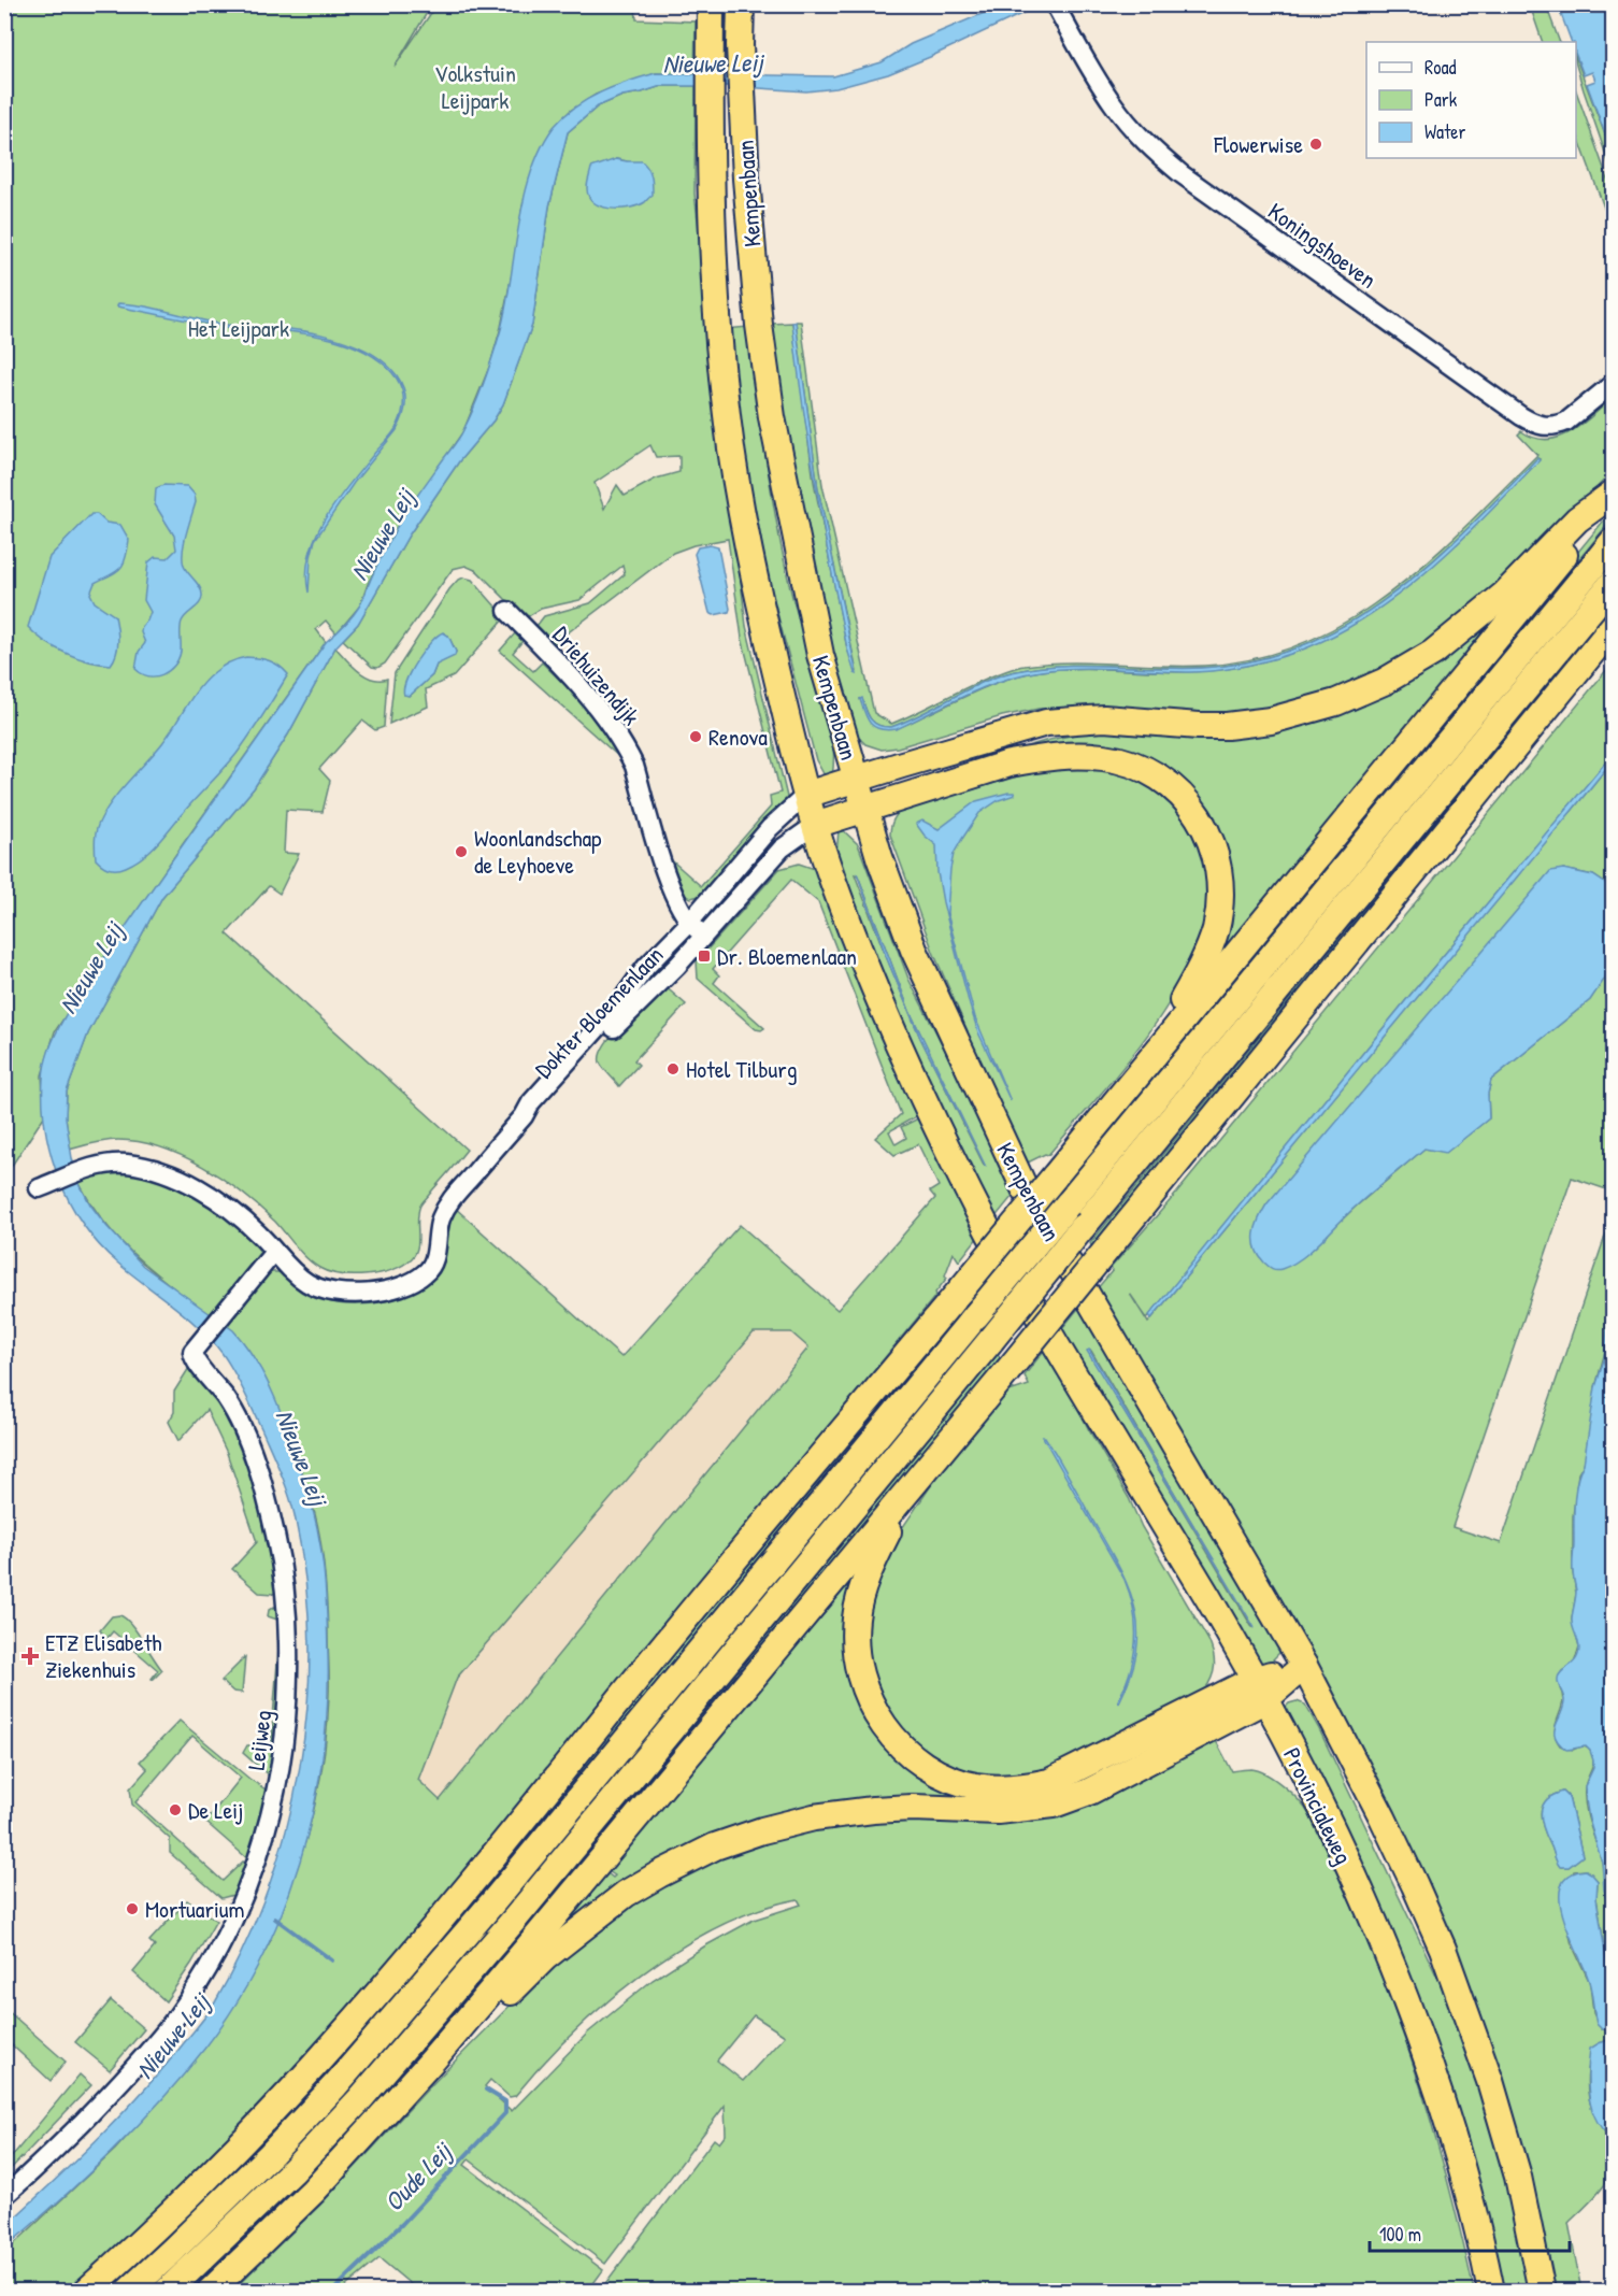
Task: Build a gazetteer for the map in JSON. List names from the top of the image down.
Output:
{
  "streets": {
    "highway": ["Kempenbaan", "Provincialeweg"],
    "street": [
      "Koningshoeven",
      "Driehuizendijk",
      "Dokter Bloemenlaan",
      "Leijweg"
    ]
  },
  "crossings": [
    ["Kempenbaan", "Dokter Bloemenlaan"],
    ["Kempenbaan", "Provincialeweg"],
    ["Driehuizendijk", "Dokter Bloemenlaan"],
    ["Dokter Bloemenlaan", "Leijweg"]
  ],
  "water": ["Nieuwe Leij", "Oude Leij"],
  "parks": ["Volkstuin Leijpark", "Het Leijpark"],
  "places": {
    "other": [
      "Flowerwise",
      "Renova",
      "Woonlandschap de Leyhoeve",
      "Hotel Tilburg",
      "De Leij",
      "Mortuarium"
    ],
    "transit": ["Dr. Bloemenlaan"],
    "health": ["ETZ Elisabeth Ziekenhuis"]
  },
  "legend": ["Road", "Park", "Water"],
  "scale_bar": "100 m"
}
